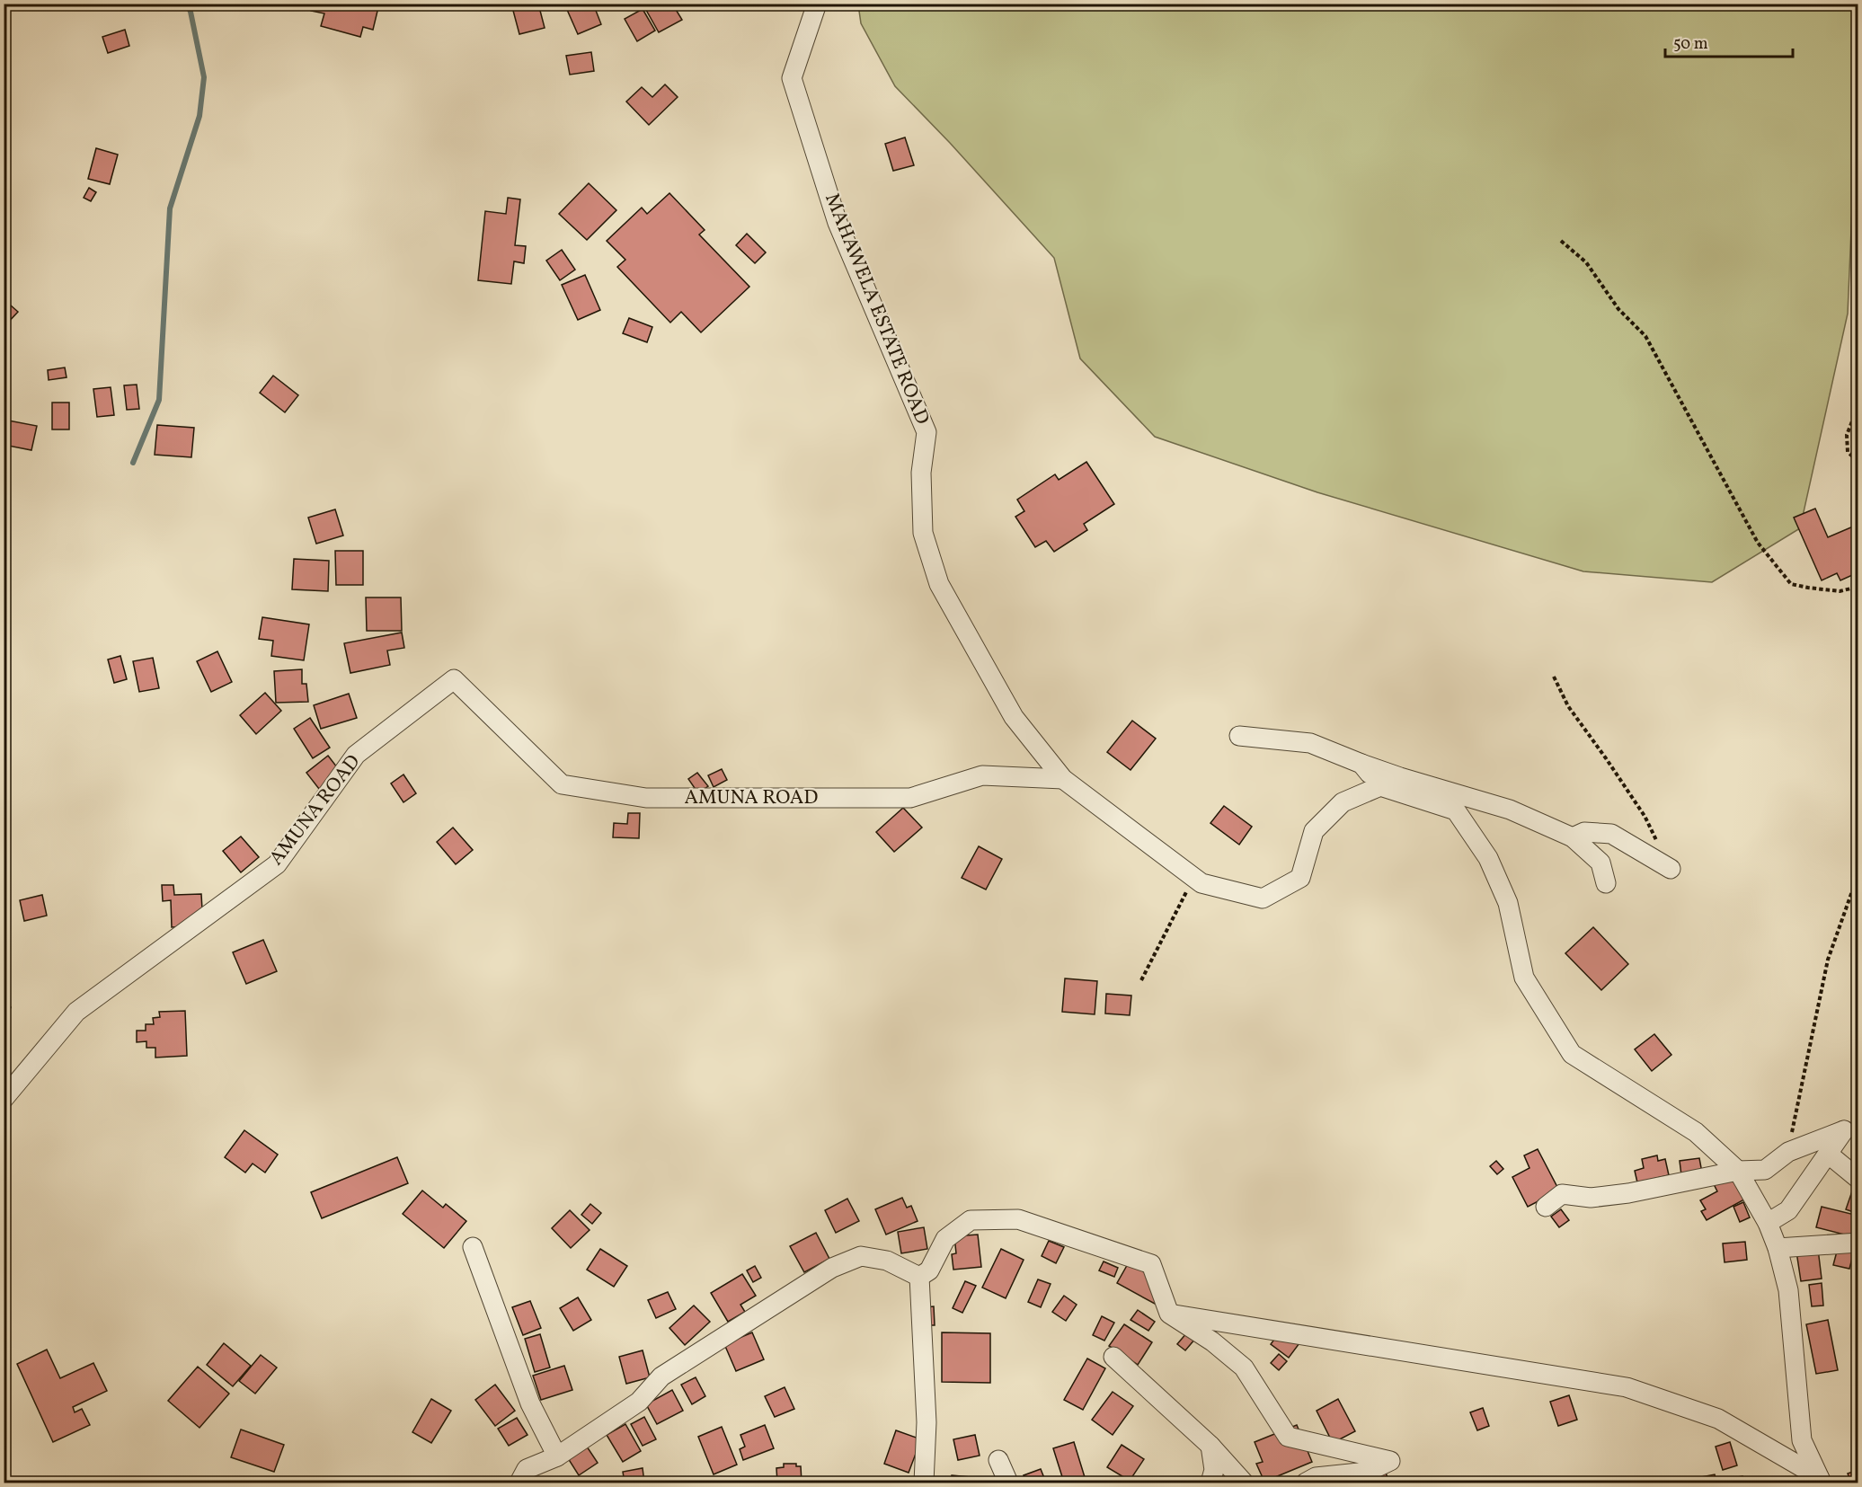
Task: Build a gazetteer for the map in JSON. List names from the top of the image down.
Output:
{
  "streets": {
    "street": ["MAHAWELA ESTATE ROAD", "AMUNA ROAD"]
  },
  "crossings": [
    ["MAHAWELA ESTATE ROAD", "AMUNA ROAD"]
  ],
  "scale_bar": "50 m"
}
